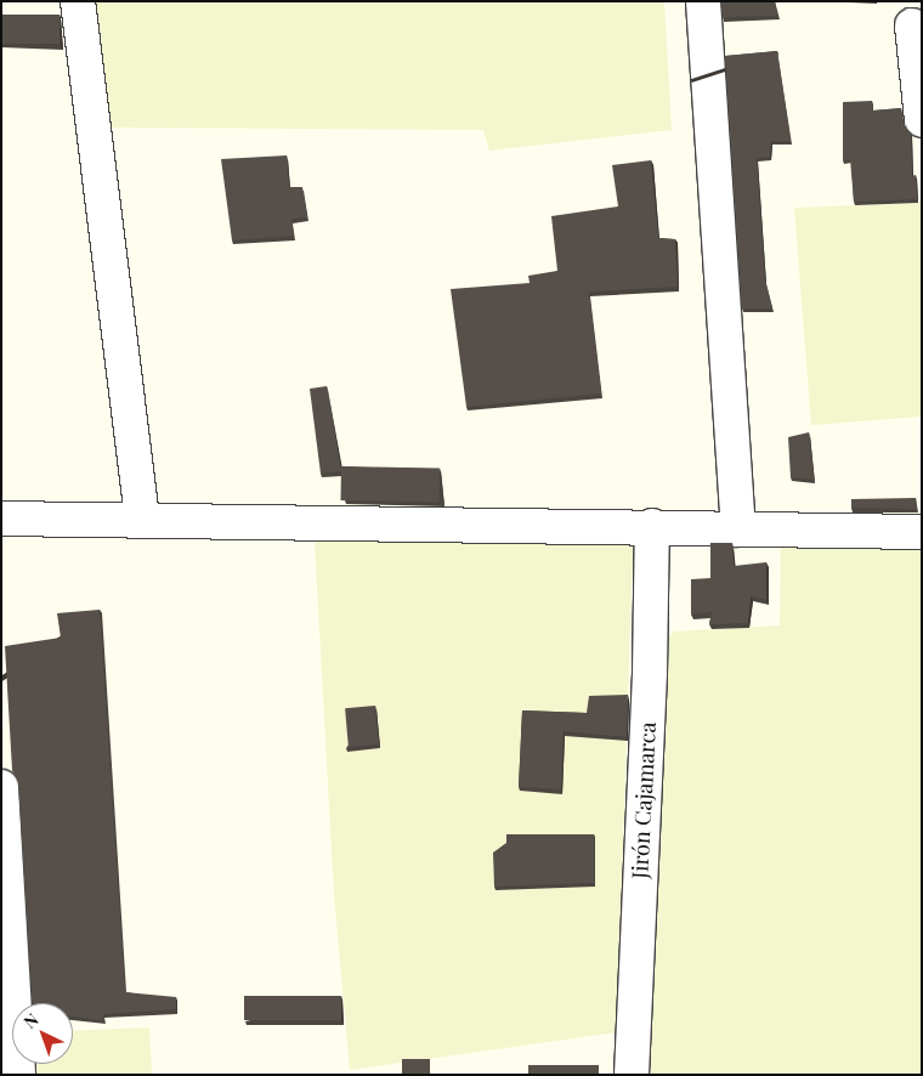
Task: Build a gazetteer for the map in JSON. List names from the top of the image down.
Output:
{
  "streets": {
    "street": ["Jirón Cajamarca"]
  },
  "north": "top left"
}
